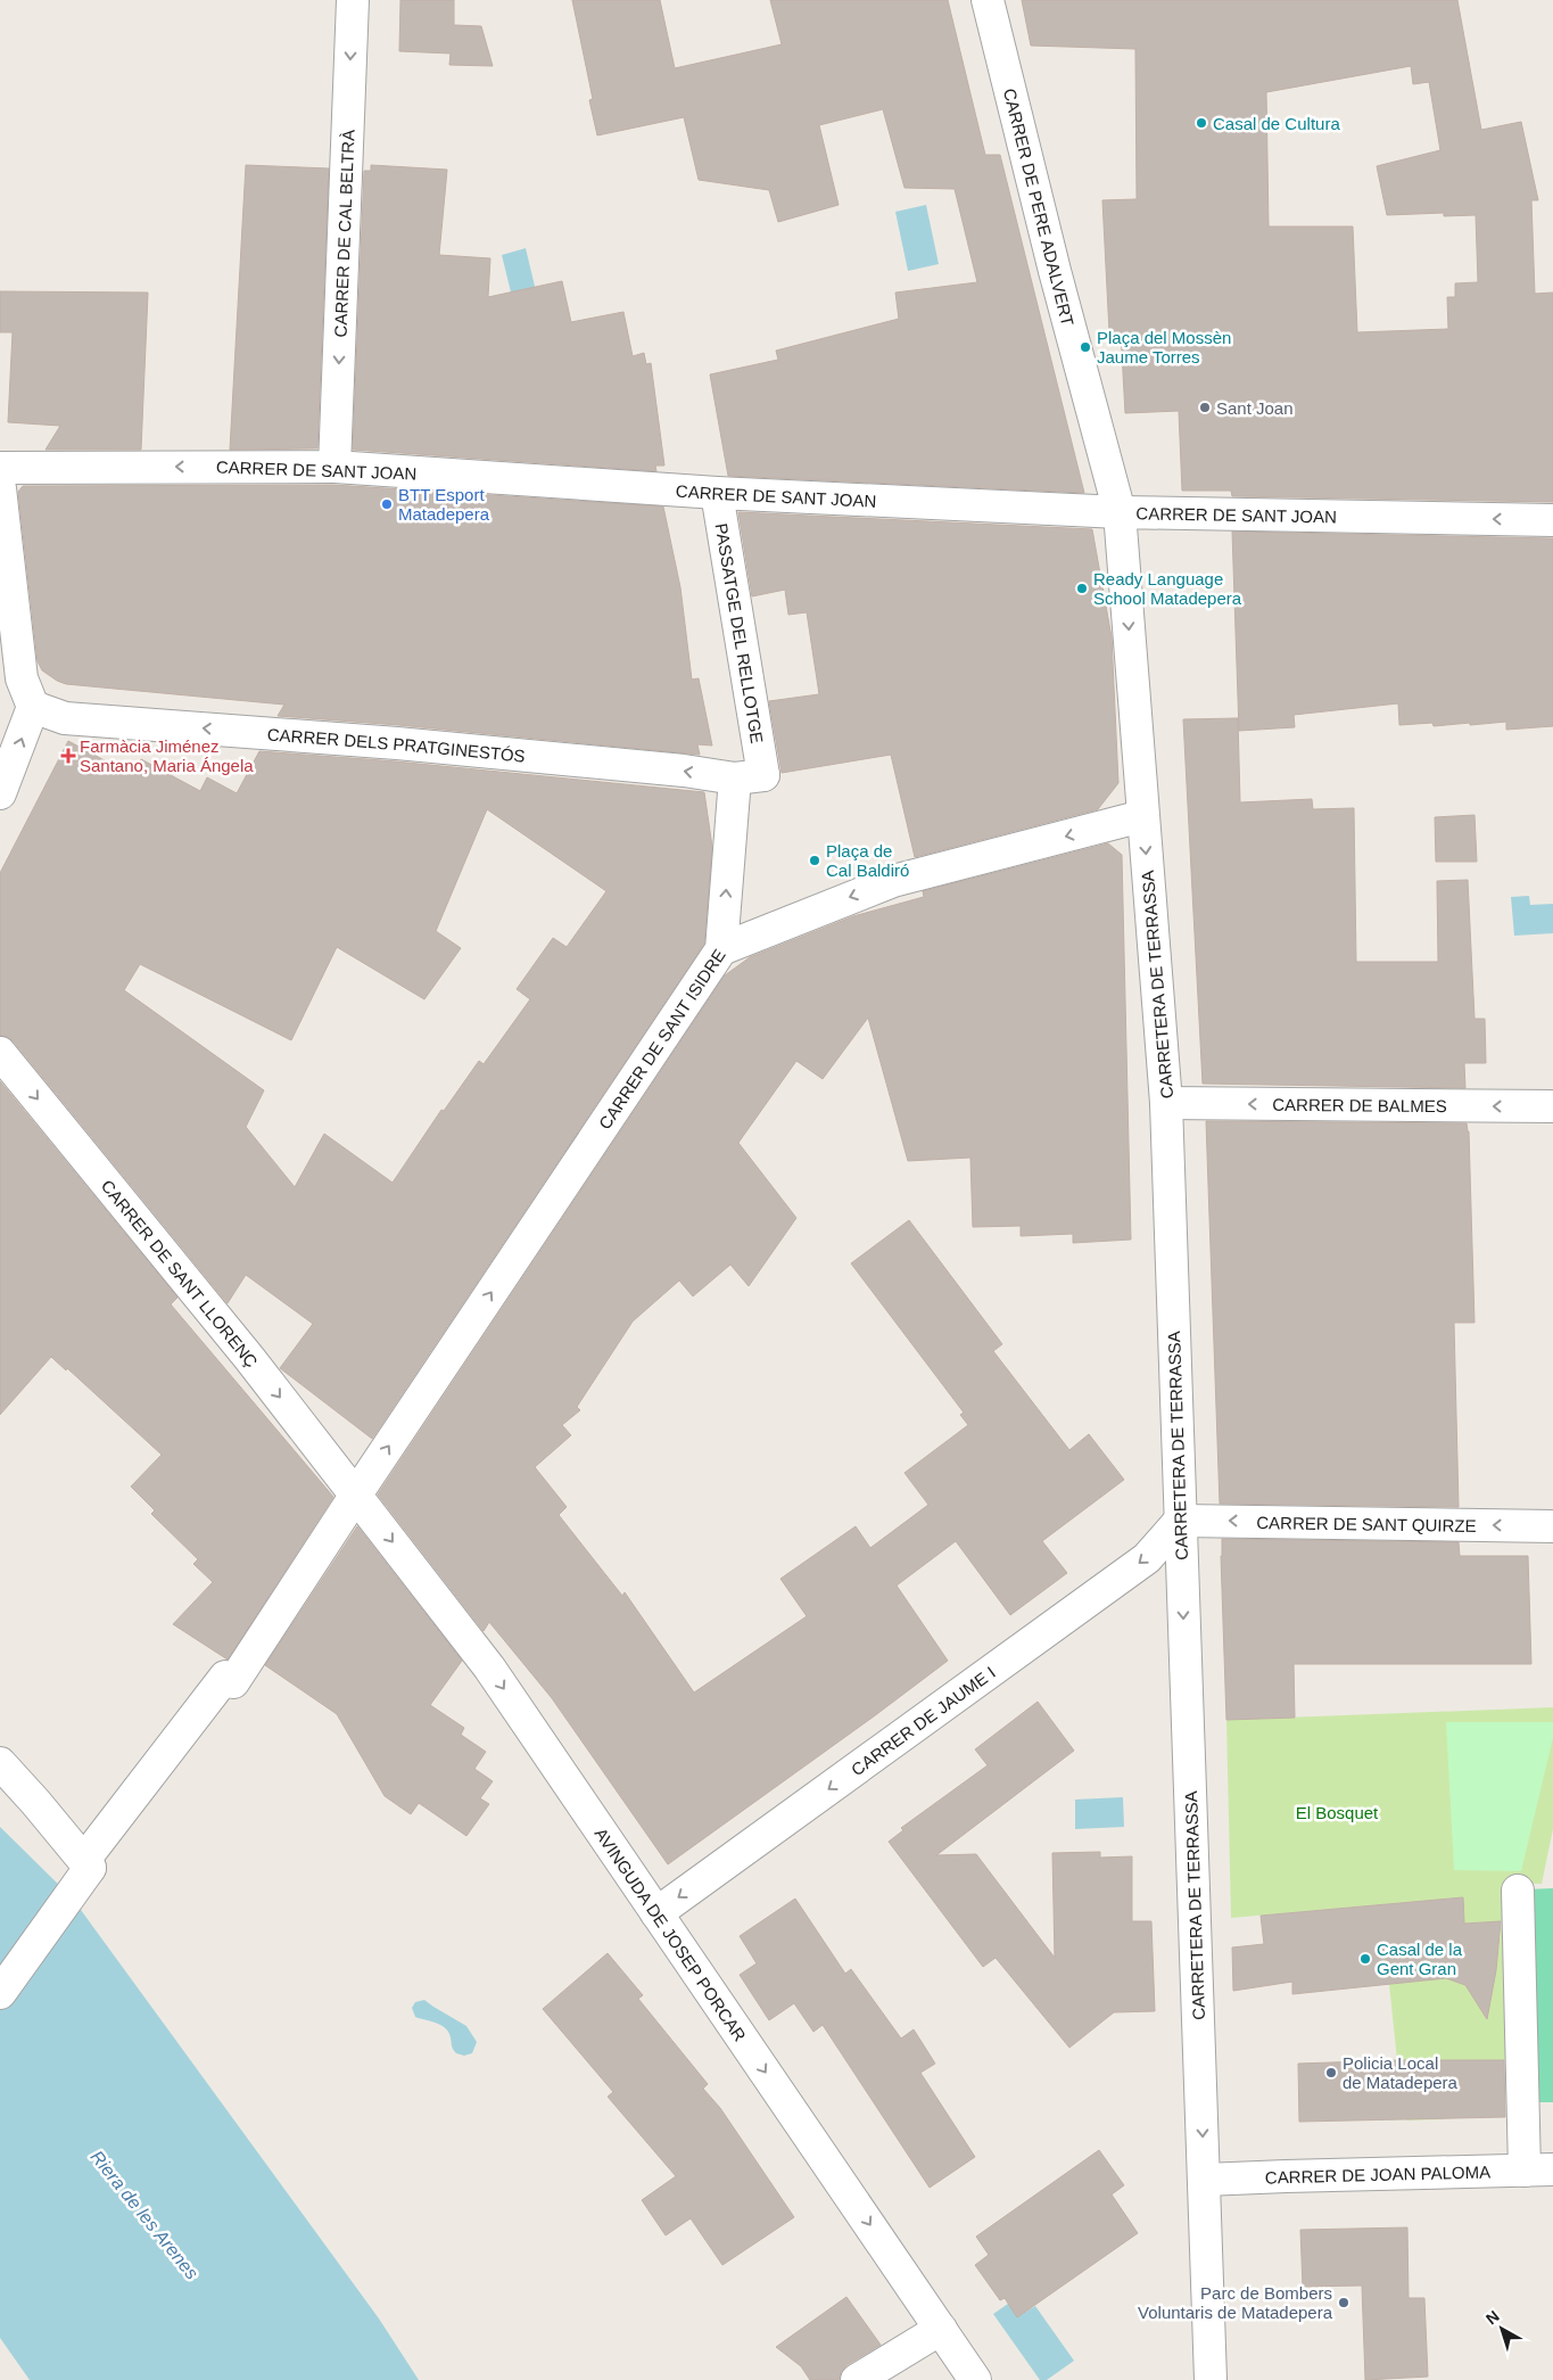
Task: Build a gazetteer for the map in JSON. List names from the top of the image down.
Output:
{
  "streets": {
    "street": [
      "CARRER DE PERE ADALVERT",
      "CARRER DE CAL BELTRÀ",
      "CARRER DE SANT JOAN",
      "PASSATGE DEL RELLOTGE",
      "CARRER DELS PRATGINESTÓS",
      "CARRETERA DE TERRASSA",
      "CARRER DE SANT ISIDRE",
      "CARRER DE BALMES",
      "CARRER DE SANT LLORENÇ",
      "CARRER DE SANT QUIRZE",
      "CARRER DE JAUME I",
      "AVINGUDA DE JOSEP PORCAR",
      "CARRER DE JOAN PALOMA"
    ]
  },
  "crossings": [
    ["CARRER DE PERE ADALVERT", "CARRER DE SANT JOAN"],
    ["CARRER DE PERE ADALVERT", "CARRETERA DE TERRASSA"],
    ["CARRER DE CAL BELTRÀ", "CARRER DE SANT JOAN"],
    ["CARRER DE SANT JOAN", "PASSATGE DEL RELLOTGE"],
    ["CARRER DE SANT JOAN", "CARRETERA DE TERRASSA"],
    ["PASSATGE DEL RELLOTGE", "CARRER DELS PRATGINESTÓS"],
    ["CARRETERA DE TERRASSA", "CARRER DE SANT ISIDRE"],
    ["CARRETERA DE TERRASSA", "CARRER DE BALMES"],
    ["CARRETERA DE TERRASSA", "CARRER DE SANT QUIRZE"],
    ["CARRETERA DE TERRASSA", "CARRER DE JAUME I"],
    ["CARRETERA DE TERRASSA", "CARRER DE JOAN PALOMA"],
    ["CARRER DE SANT ISIDRE", "CARRER DE SANT LLORENÇ"],
    ["CARRER DE SANT ISIDRE", "AVINGUDA DE JOSEP PORCAR"],
    ["CARRER DE SANT LLORENÇ", "AVINGUDA DE JOSEP PORCAR"],
    ["CARRER DE SANT QUIRZE", "CARRER DE JAUME I"],
    ["CARRER DE JAUME I", "AVINGUDA DE JOSEP PORCAR"]
  ],
  "one_way": [
    "CARRER DE CAL BELTRÀ",
    "CARRER DE SANT JOAN",
    "CARRER DELS PRATGINESTÓS",
    "CARRETERA DE TERRASSA",
    "CARRER DE BALMES",
    "CARRER DE SANT LLORENÇ",
    "CARRER DE SANT QUIRZE",
    "CARRER DE JAUME I",
    "AVINGUDA DE JOSEP PORCAR"
  ],
  "water": ["Riera de les Arenes"],
  "parks": ["El Bosquet"],
  "places": {
    "other": [
      "Casal de Cultura",
      "Plaça del Mossèn Jaume Torres",
      "Sant Joan",
      "BTT Esport Matadepera",
      "Ready Language School Matadepera",
      "Plaça de Cal Baldiró",
      "Casal de la Gent Gran",
      "Policia Local de Matadepera",
      "Parc de Bombers Voluntaris de Matadepera"
    ],
    "health": ["Farmàcia Jiménez Santano, Maria Ángela"]
  },
  "north": "top left"
}
